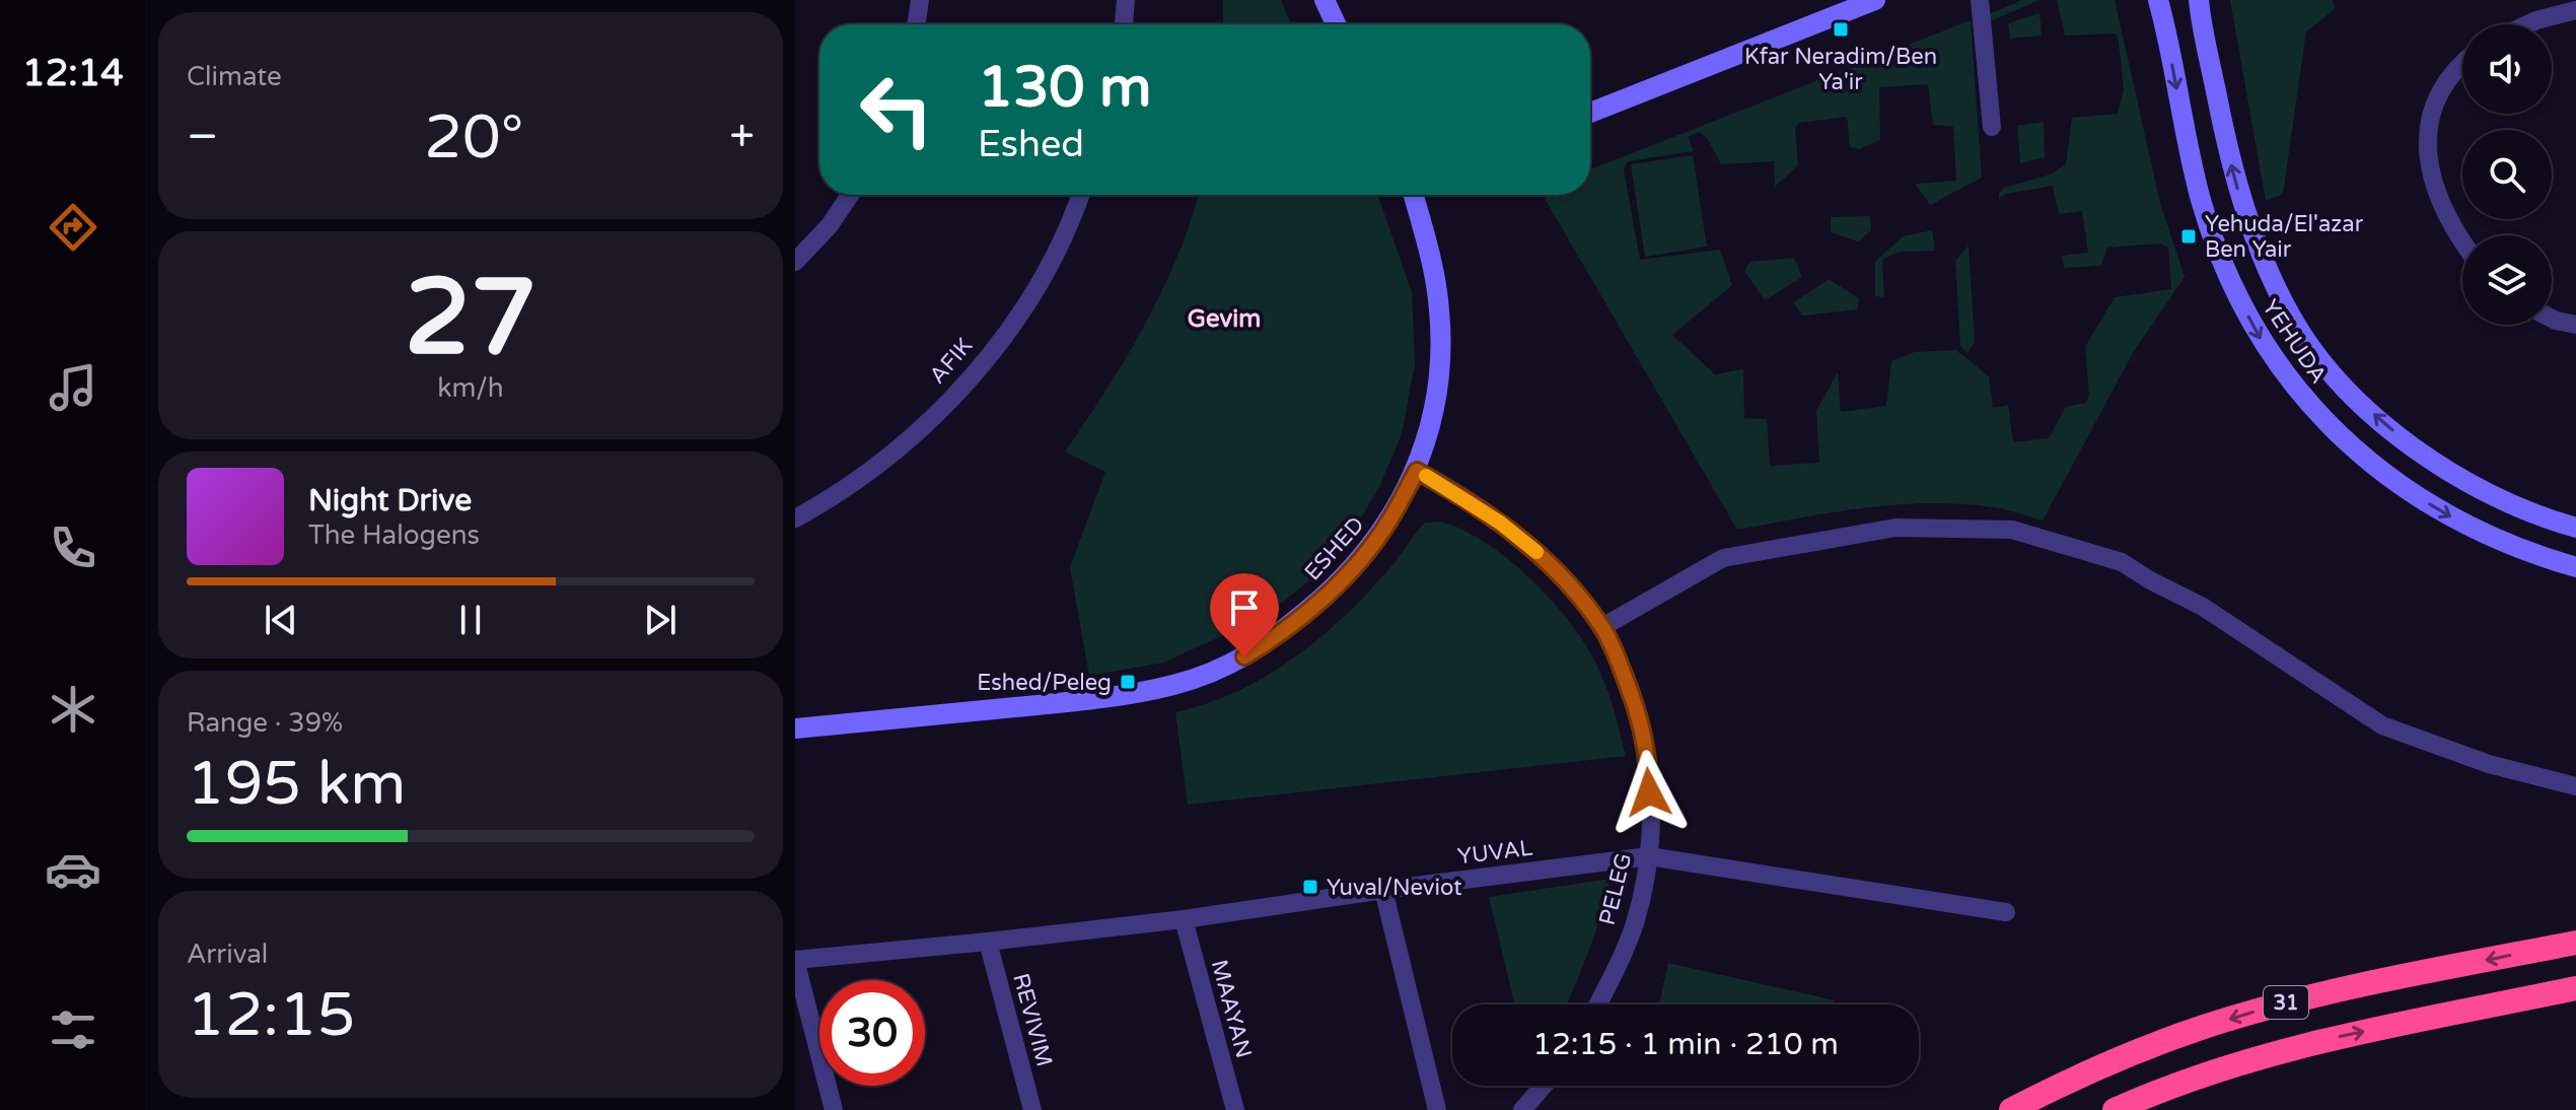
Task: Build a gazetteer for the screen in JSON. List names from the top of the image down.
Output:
{
  "streets": {
    "highway": ["31"],
    "street": [
      "YEHUDA",
      "AFIK",
      "ESHED",
      "YUVAL",
      "PELEG",
      "MAAYAN",
      "REVIVIM"
    ]
  },
  "crossings": [
    ["ESHED", "PELEG"],
    ["YUVAL", "PELEG"],
    ["YUVAL", "MAAYAN"],
    ["YUVAL", "REVIVIM"]
  ],
  "districts": ["Gevim"],
  "places": {
    "transit": [
      "Kfar Neradim/Ben Ya'ir",
      "Yehuda/El'azar Ben Yair",
      "Eshed/Peleg",
      "Yuval/Neviot"
    ]
  },
  "page": {
    "tabs": "12:14",
    "tile": [
      "Climate",
      ["27", "km/h"],
      ["Range · 39%", "195 km"],
      ["Arrival", "12:15"]
    ],
    "turn": ["130 m", "Eshed"],
    "heat": ["−", "20°", "+"],
    "song": ["Night Drive", "The Halogens"],
    "limit": "30",
    "trip": "12:15 · 1 min · 210 m"
  }
}
